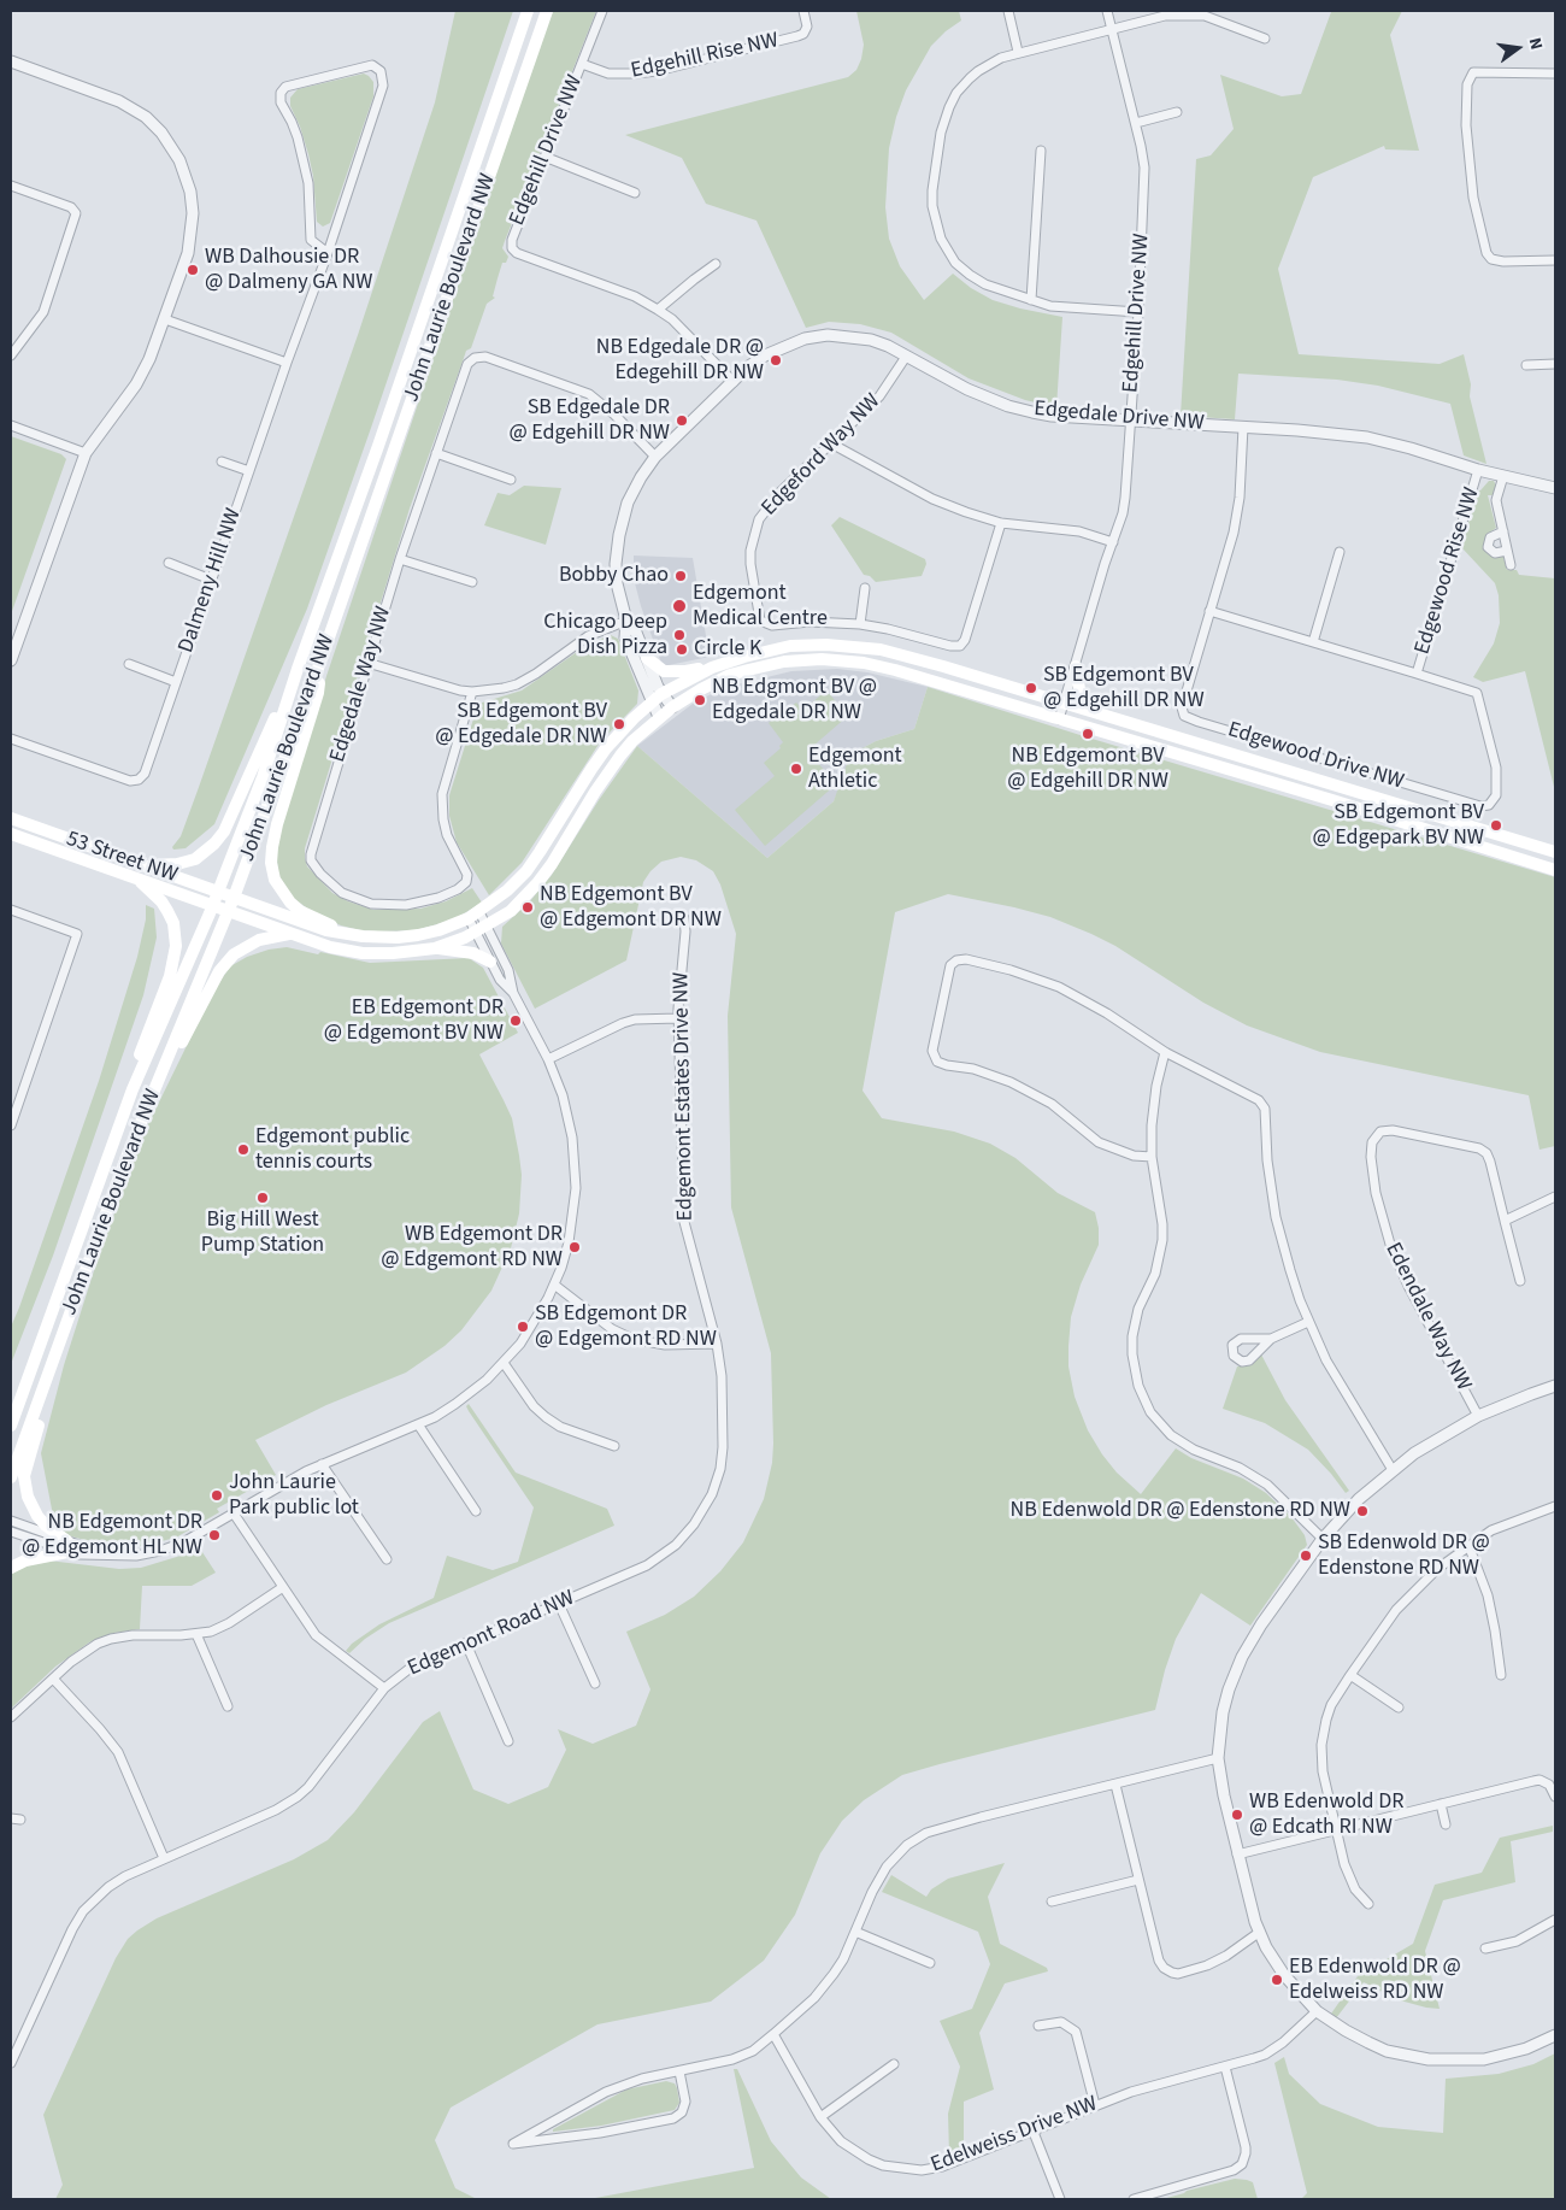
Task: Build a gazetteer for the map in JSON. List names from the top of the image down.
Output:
{
  "streets": {
    "main road": ["John Laurie Boulevard NW", "53 Street NW"],
    "street": [
      "Edgehill Rise NW",
      "Edgehill Drive NW",
      "Edgedale Drive NW",
      "Edgeford Way NW",
      "Edgewood Rise NW",
      "Dalmeny Hill NW",
      "Edgedale Way NW",
      "Edgewood Drive NW",
      "Edgemont Estates Drive NW",
      "Edendale Way NW",
      "Edgemont Road NW",
      "Edelweiss Drive NW"
    ]
  },
  "crossings": [
    ["Edgehill Rise NW", "Edgehill Drive NW"],
    ["Edgehill Drive NW", "Edgedale Drive NW"],
    ["John Laurie Boulevard NW", "53 Street NW"],
    ["Edgedale Drive NW", "Edgeford Way NW"],
    ["Edgedale Drive NW", "Edgewood Rise NW"],
    ["Edgedale Drive NW", "Edgedale Way NW"],
    ["Edgedale Drive NW", "Edgewood Drive NW"],
    ["Edgewood Rise NW", "Edgewood Drive NW"],
    ["Edgemont Estates Drive NW", "Edgemont Road NW"]
  ],
  "places": [
    "WB Dalhousie DR @ Dalmeny GA NW",
    "NB Edgedale DR @ Edegehill DR NW",
    "SB Edgedale DR @ Edgehill DR NW",
    "Bobby Chao",
    "Edgemont Medical Centre",
    "Chicago Deep Dish Pizza",
    "Circle K",
    "SB Edgemont BV @ Edgehill DR NW",
    "NB Edgmont BV @ Edgedale DR NW",
    "SB Edgemont BV @ Edgedale DR NW",
    "NB Edgemont BV @ Edgehill DR NW",
    "Edgemont Athletic",
    "SB Edgemont BV @ Edgepark BV NW",
    "NB Edgemont BV @ Edgemont DR NW",
    "EB Edgemont DR @ Edgemont BV NW",
    "Edgemont public tennis courts",
    "Big Hill West Pump Station",
    "WB Edgemont DR @ Edgemont RD NW",
    "SB Edgemont DR @ Edgemont RD NW",
    "John Laurie Park public lot",
    "NB Edenwold DR @ Edenstone RD NW",
    "NB Edgemont DR @ Edgemont HL NW",
    "SB Edenwold DR @ Edenstone RD NW",
    "WB Edenwold DR @ Edcath RI NW",
    "EB Edenwold DR @ Edelweiss RD NW"
  ],
  "north": "right"
}
